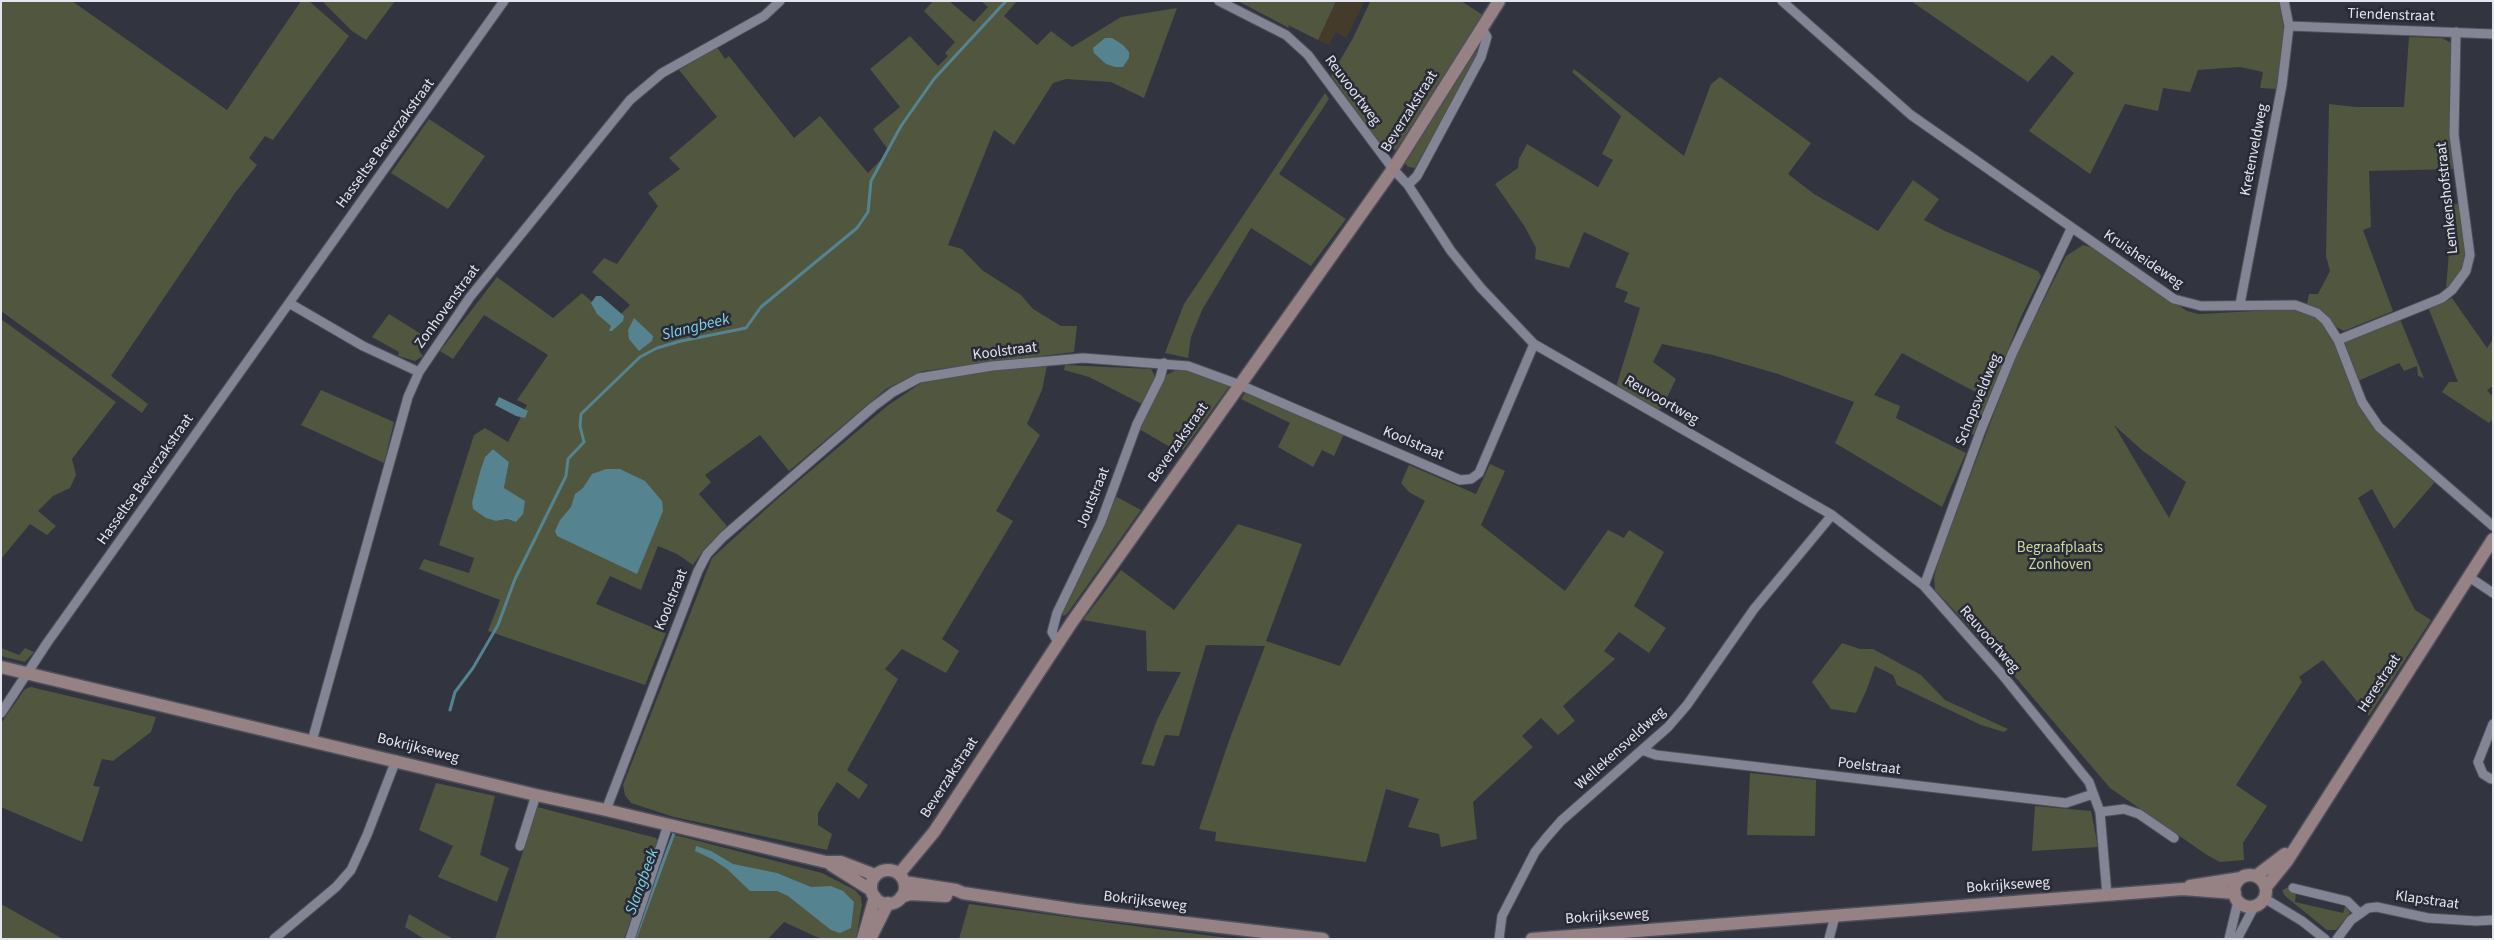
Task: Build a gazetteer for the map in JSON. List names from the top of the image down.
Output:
{
  "streets": {
    "street": [
      "Tiendenstraat",
      "Reuvoortweg",
      "Beverzakstraat",
      "Hasseltse Beverzakstraat",
      "Kretenveldweg",
      "Lemkenshofstraat",
      "Kruisheideweg",
      "Zonhovenstraat",
      "Koolstraat",
      "Schopsveldweg",
      "Joutstraat",
      "Herestraat",
      "Bokrijkseweg",
      "Wellekensveldweg",
      "Poelstraat",
      "Klapstraat"
    ]
  },
  "crossings": [
    ["Tiendenstraat", "Kretenveldweg"],
    ["Tiendenstraat", "Lemkenshofstraat"],
    ["Reuvoortweg", "Beverzakstraat"],
    ["Reuvoortweg", "Koolstraat"],
    ["Reuvoortweg", "Schopsveldweg"],
    ["Reuvoortweg", "Bokrijkseweg"],
    ["Reuvoortweg", "Wellekensveldweg"],
    ["Reuvoortweg", "Poelstraat"],
    ["Beverzakstraat", "Koolstraat"],
    ["Beverzakstraat", "Joutstraat"],
    ["Beverzakstraat", "Bokrijkseweg"],
    ["Hasseltse Beverzakstraat", "Bokrijkseweg"],
    ["Kretenveldweg", "Kruisheideweg"],
    ["Lemkenshofstraat", "Kruisheideweg"],
    ["Kruisheideweg", "Schopsveldweg"],
    ["Zonhovenstraat", "Bokrijkseweg"],
    ["Koolstraat", "Joutstraat"],
    ["Koolstraat", "Bokrijkseweg"],
    ["Herestraat", "Bokrijkseweg"],
    ["Wellekensveldweg", "Poelstraat"]
  ],
  "water": ["Slangbeek"],
  "parks": ["Begraafplaats Zonhoven"]
}
